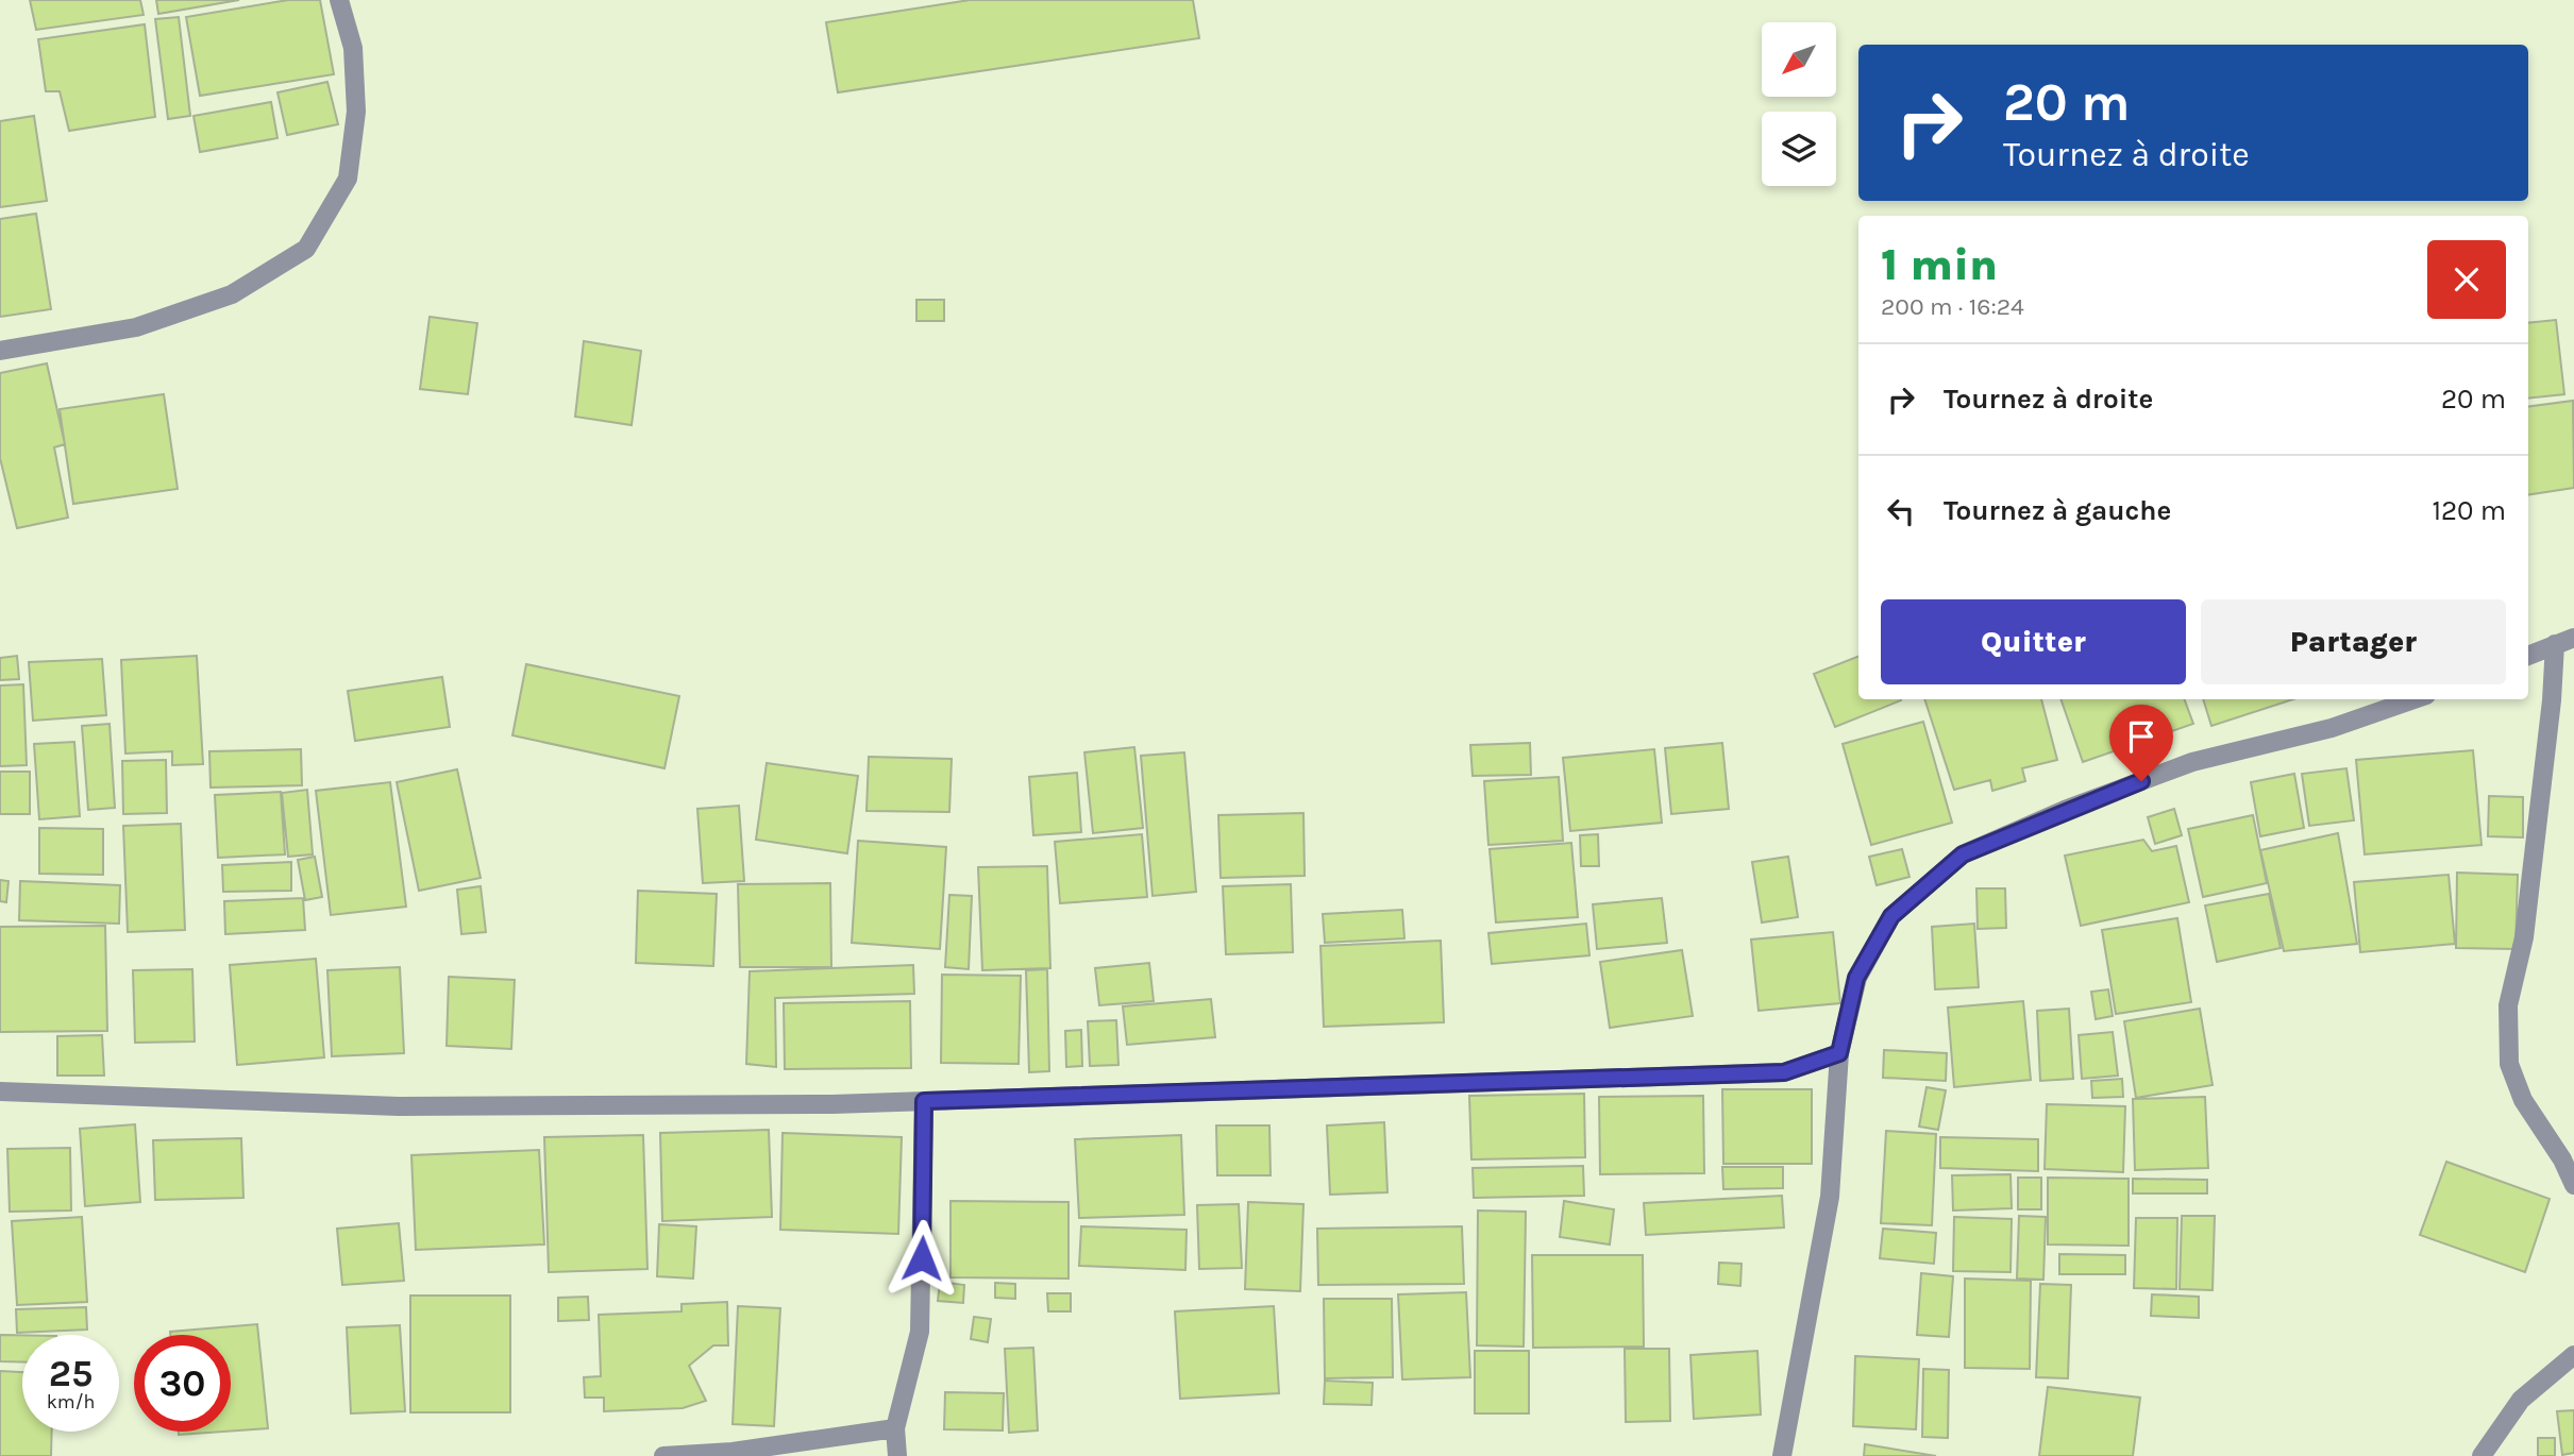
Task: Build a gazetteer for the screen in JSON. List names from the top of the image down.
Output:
{
  "north": "bottom left",
  "page": {
    "turn": ["20 m", "Tournez à droite"],
    "heading": ["1 min", "200 m · 16:24"],
    "list": [
      {
        "name": "Tournez à droite",
        "value": "20 m"
      },
      {
        "name": "Tournez à gauche",
        "value": "120 m"
      }
    ],
    "buttons": ["Quitter", "Partager"],
    "speed": "25 km/h",
    "limit": "30"
  }
}
